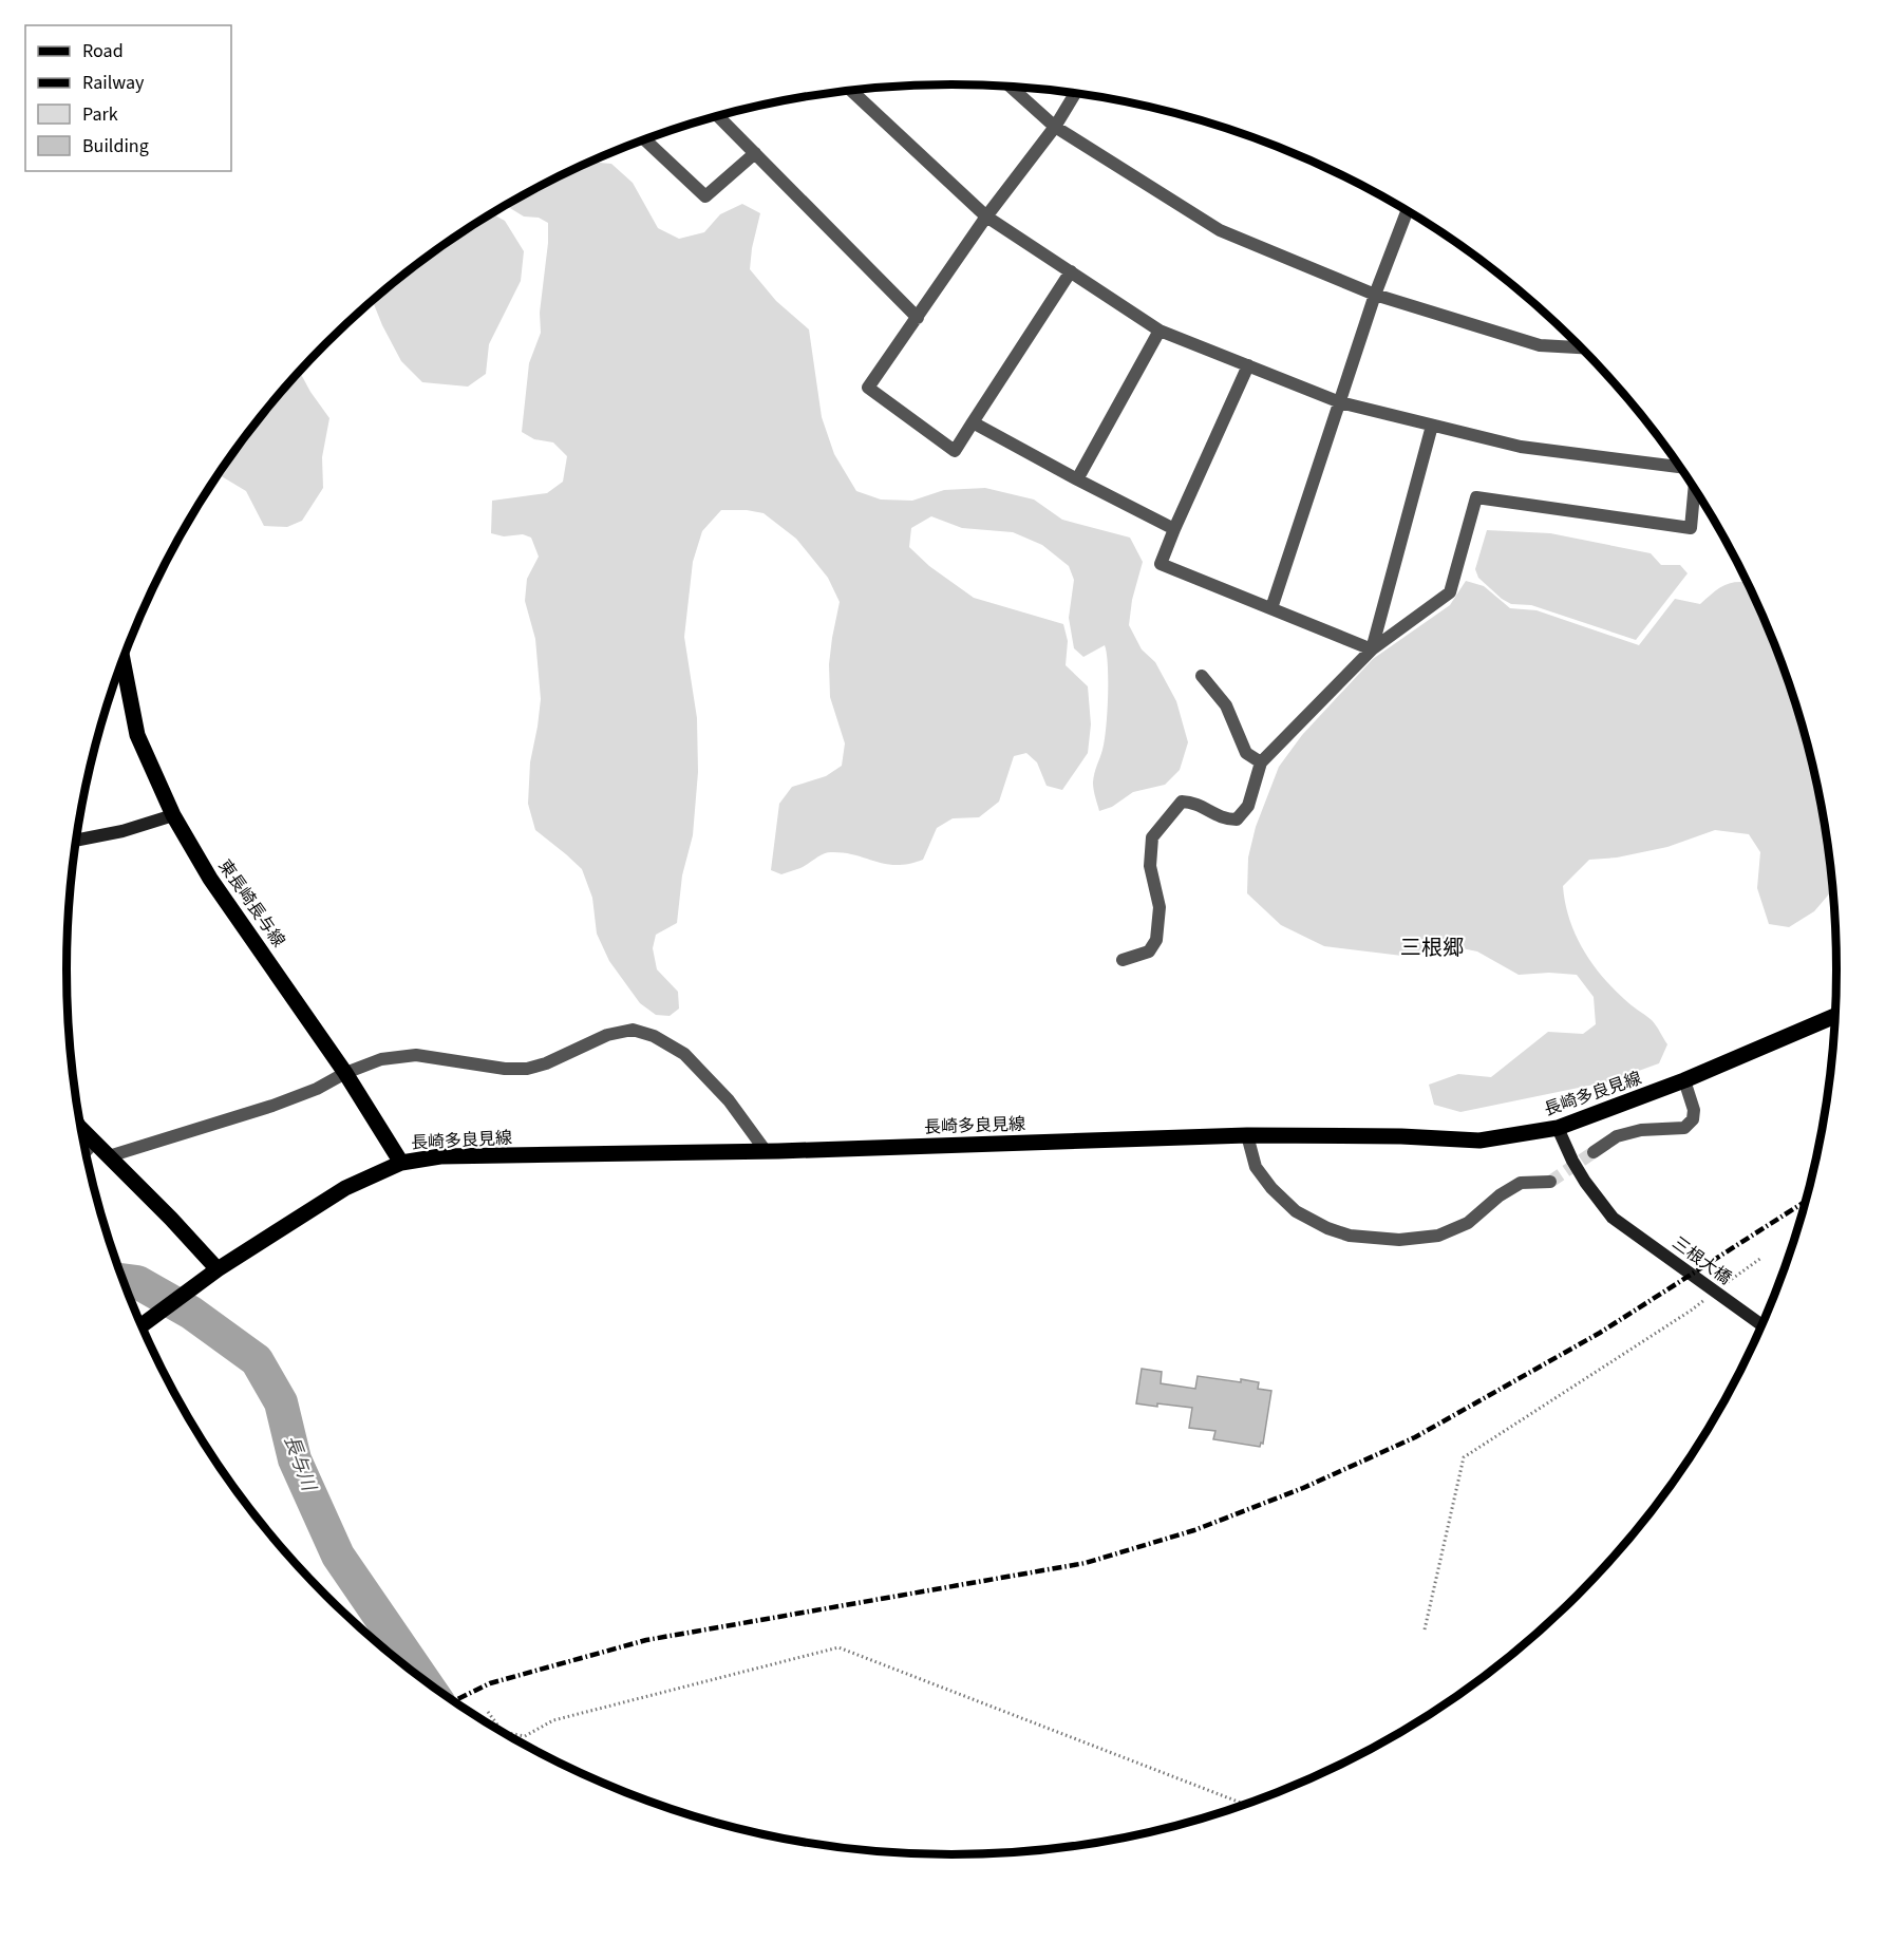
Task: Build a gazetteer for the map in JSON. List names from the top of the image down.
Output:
{
  "streets": {
    "main road": ["東長崎長与線", "長崎多良見線"],
    "street": ["三根大橋"]
  },
  "crossings": [
    ["東長崎長与線", "長崎多良見線"],
    ["長崎多良見線", "三根大橋"]
  ],
  "districts": ["三根郷"],
  "water": ["長与川"],
  "legend": [
    "Road",
    "Railway",
    "Park",
    "Building"
  ]
}
